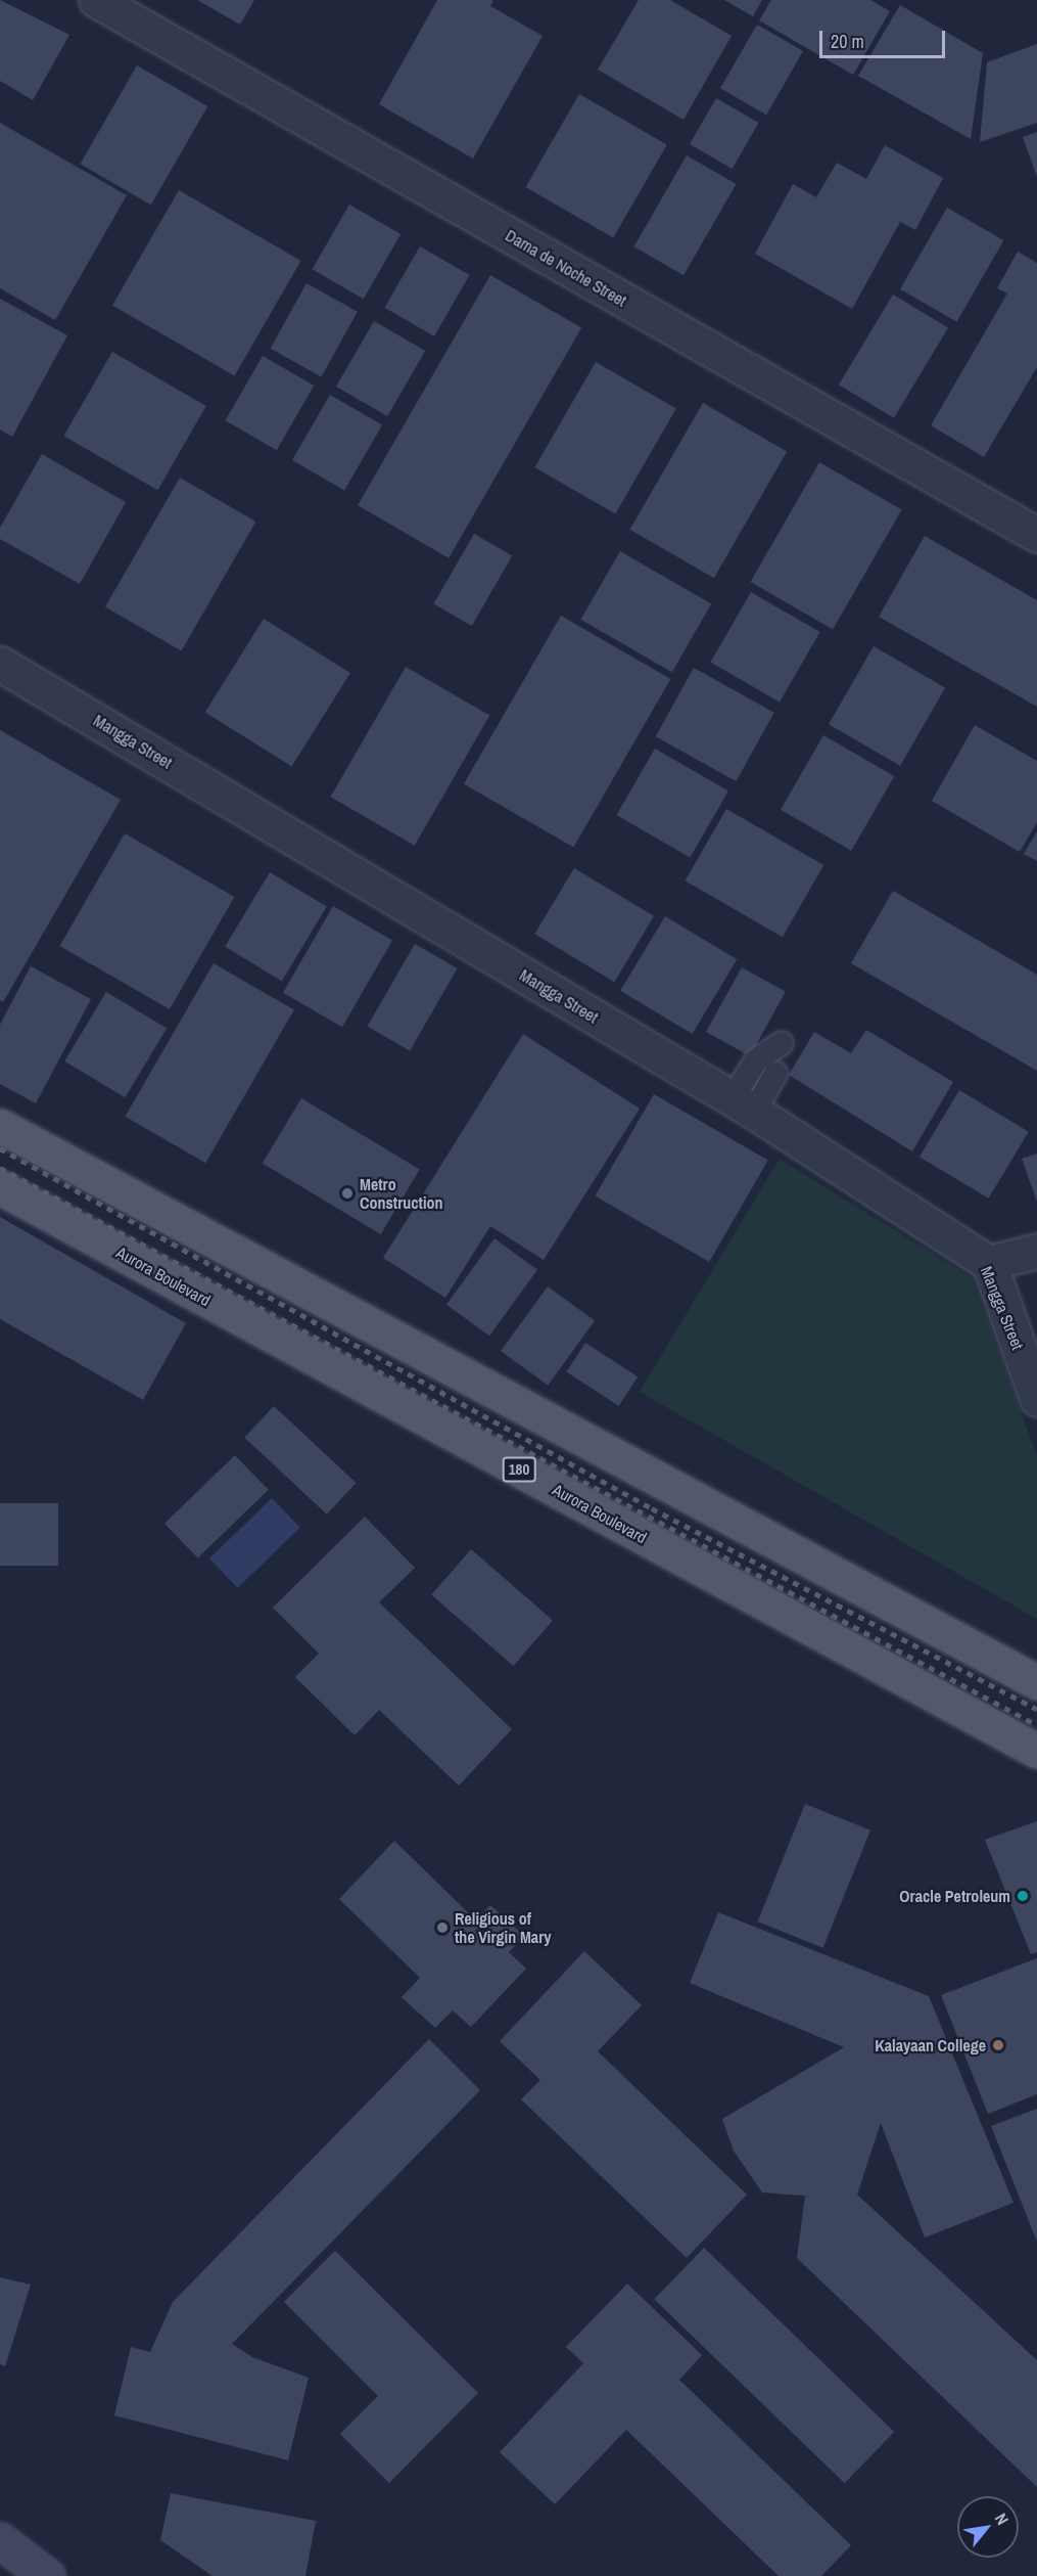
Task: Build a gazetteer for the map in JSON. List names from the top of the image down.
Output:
{
  "streets": {
    "main road": ["Aurora Boulevard", "180"],
    "street": ["Dama de Noche Street", "Mangga Street"]
  },
  "places": [
    "Metro Construction",
    "Oracle Petroleum",
    "Religious of the Virgin Mary",
    "Kalayaan College"
  ],
  "scale_bar": "20 m",
  "north": "top right"
}
